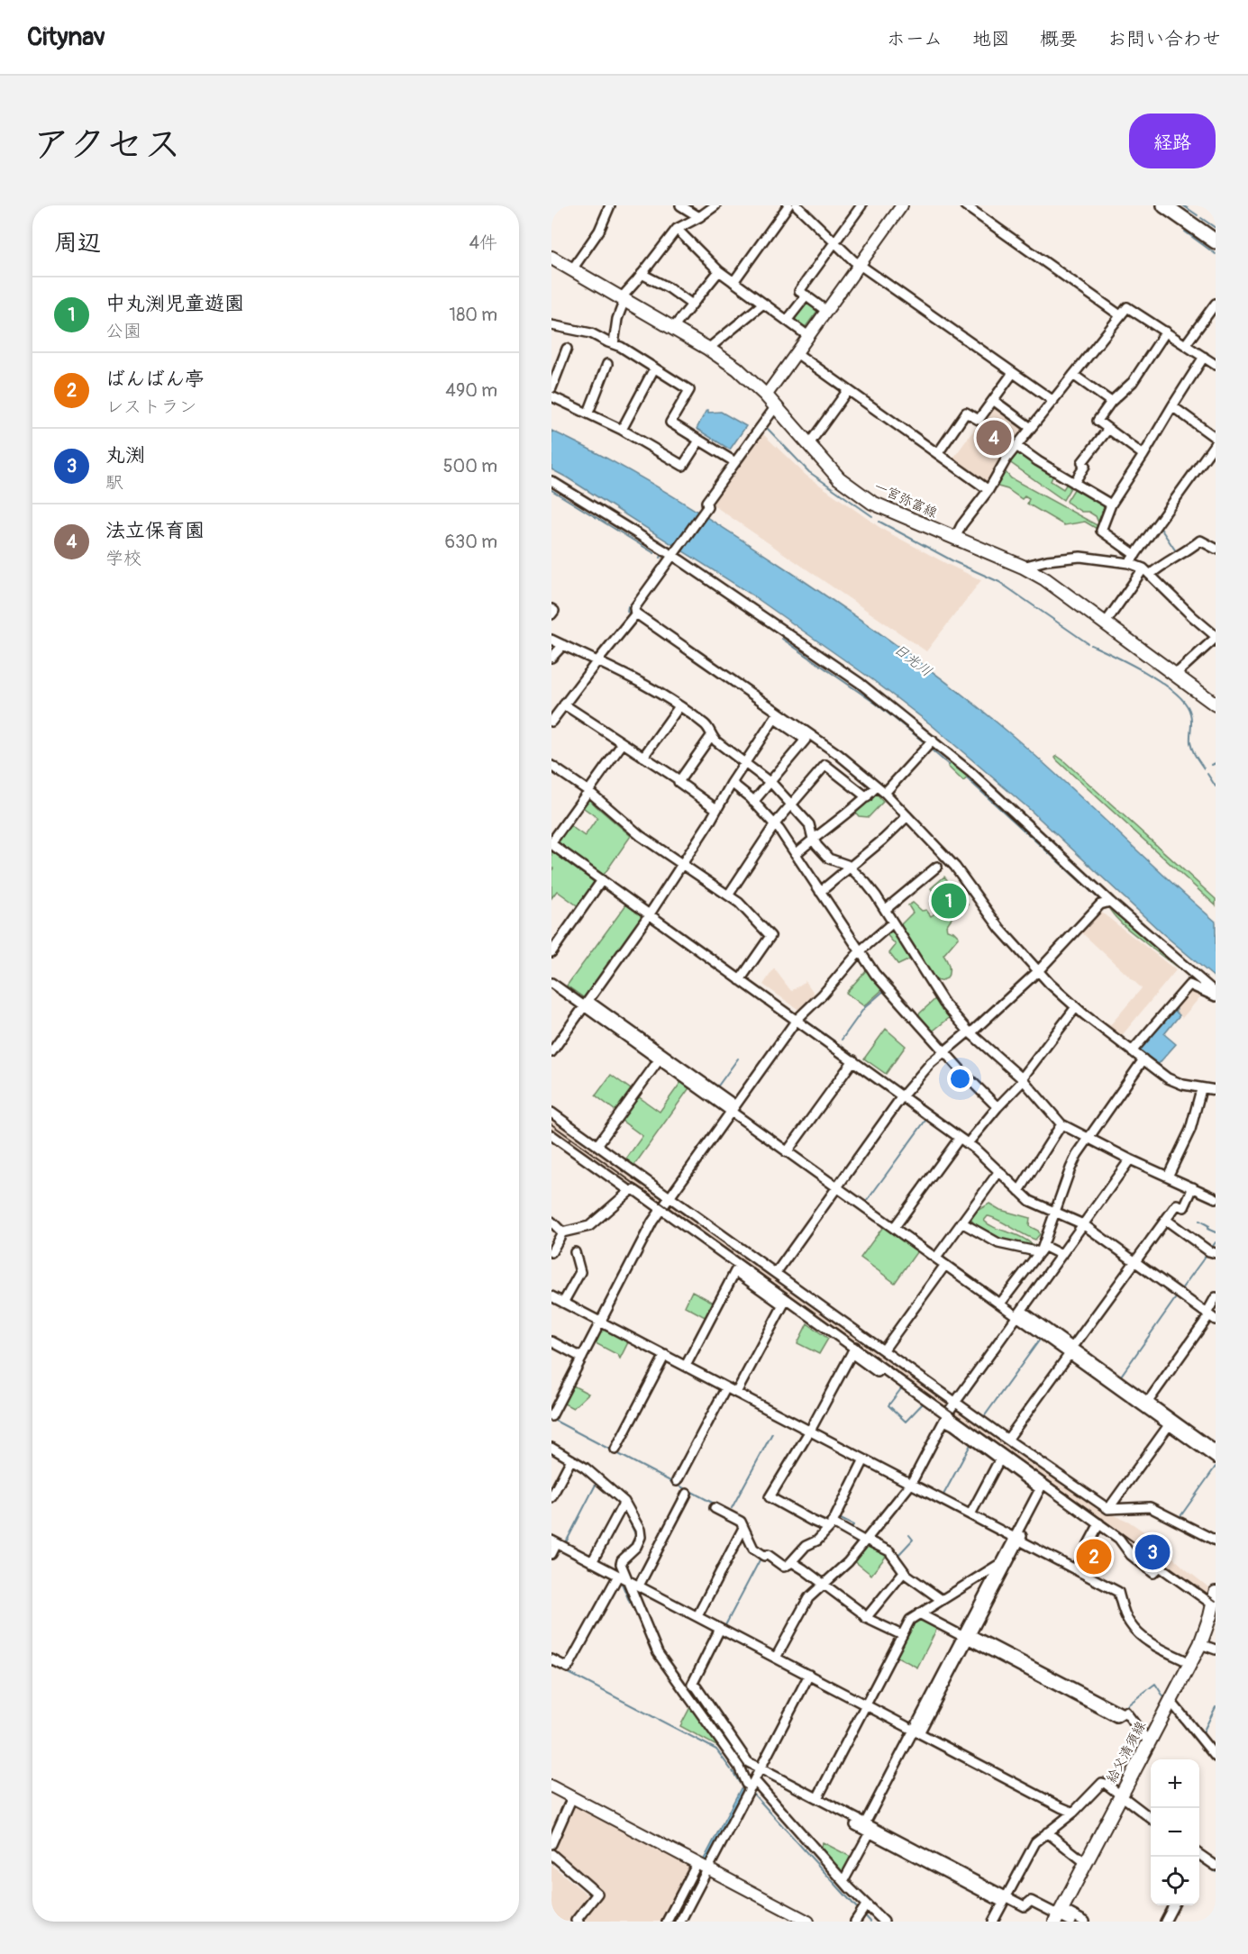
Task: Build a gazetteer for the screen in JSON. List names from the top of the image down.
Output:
{
  "streets": {
    "main road": ["一宮弥富線", "給父清須線"]
  },
  "water": ["日光川"],
  "page": {
    "header": "Citynav",
    "nav": [
      "ホーム",
      "地図",
      "概要",
      "お問い合わせ"
    ],
    "title": "アクセス",
    "buttons": "経路",
    "heading": ["周辺", "4件"],
    "list": [
      {
        "mark": "1",
        "name": "中丸渕児童遊園",
        "note": "公園",
        "value": "180 m"
      },
      {
        "mark": "2",
        "name": "ばんばん亭",
        "note": "レストラン",
        "value": "490 m"
      },
      {
        "mark": "3",
        "name": "丸渕",
        "note": "駅",
        "value": "500 m"
      },
      {
        "mark": "4",
        "name": "法立保育園",
        "note": "学校",
        "value": "630 m"
      }
    ],
    "pins": [
      "4",
      "1",
      "3",
      "2"
    ],
    "map_buttons": ["+", "−"]
  }
}
